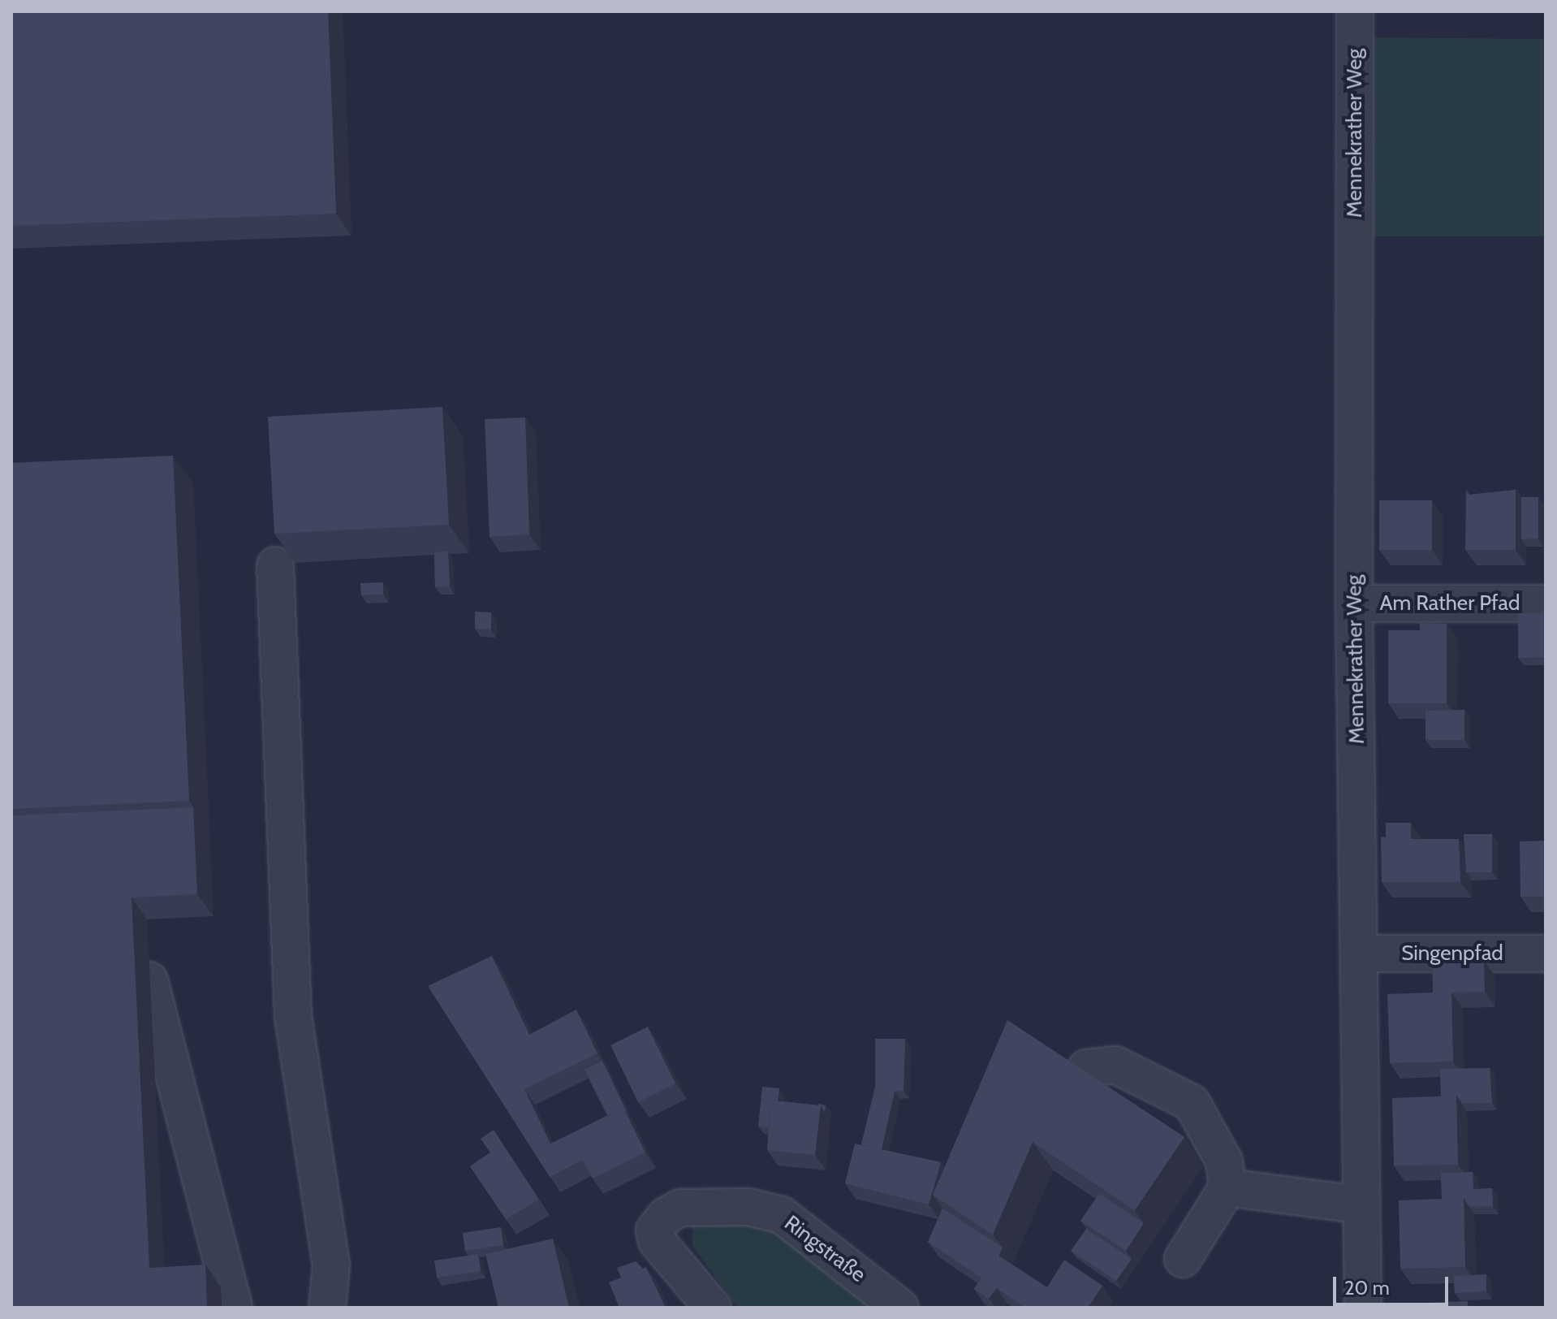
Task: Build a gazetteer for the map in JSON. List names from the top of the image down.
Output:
{
  "streets": {
    "street": [
      "Mennekrather Weg",
      "Am Rather Pfad",
      "Singenpfad",
      "Ringstraße"
    ]
  },
  "crossings": [
    ["Mennekrather Weg", "Am Rather Pfad"],
    ["Mennekrather Weg", "Singenpfad"]
  ],
  "scale_bar": "20 m"
}
